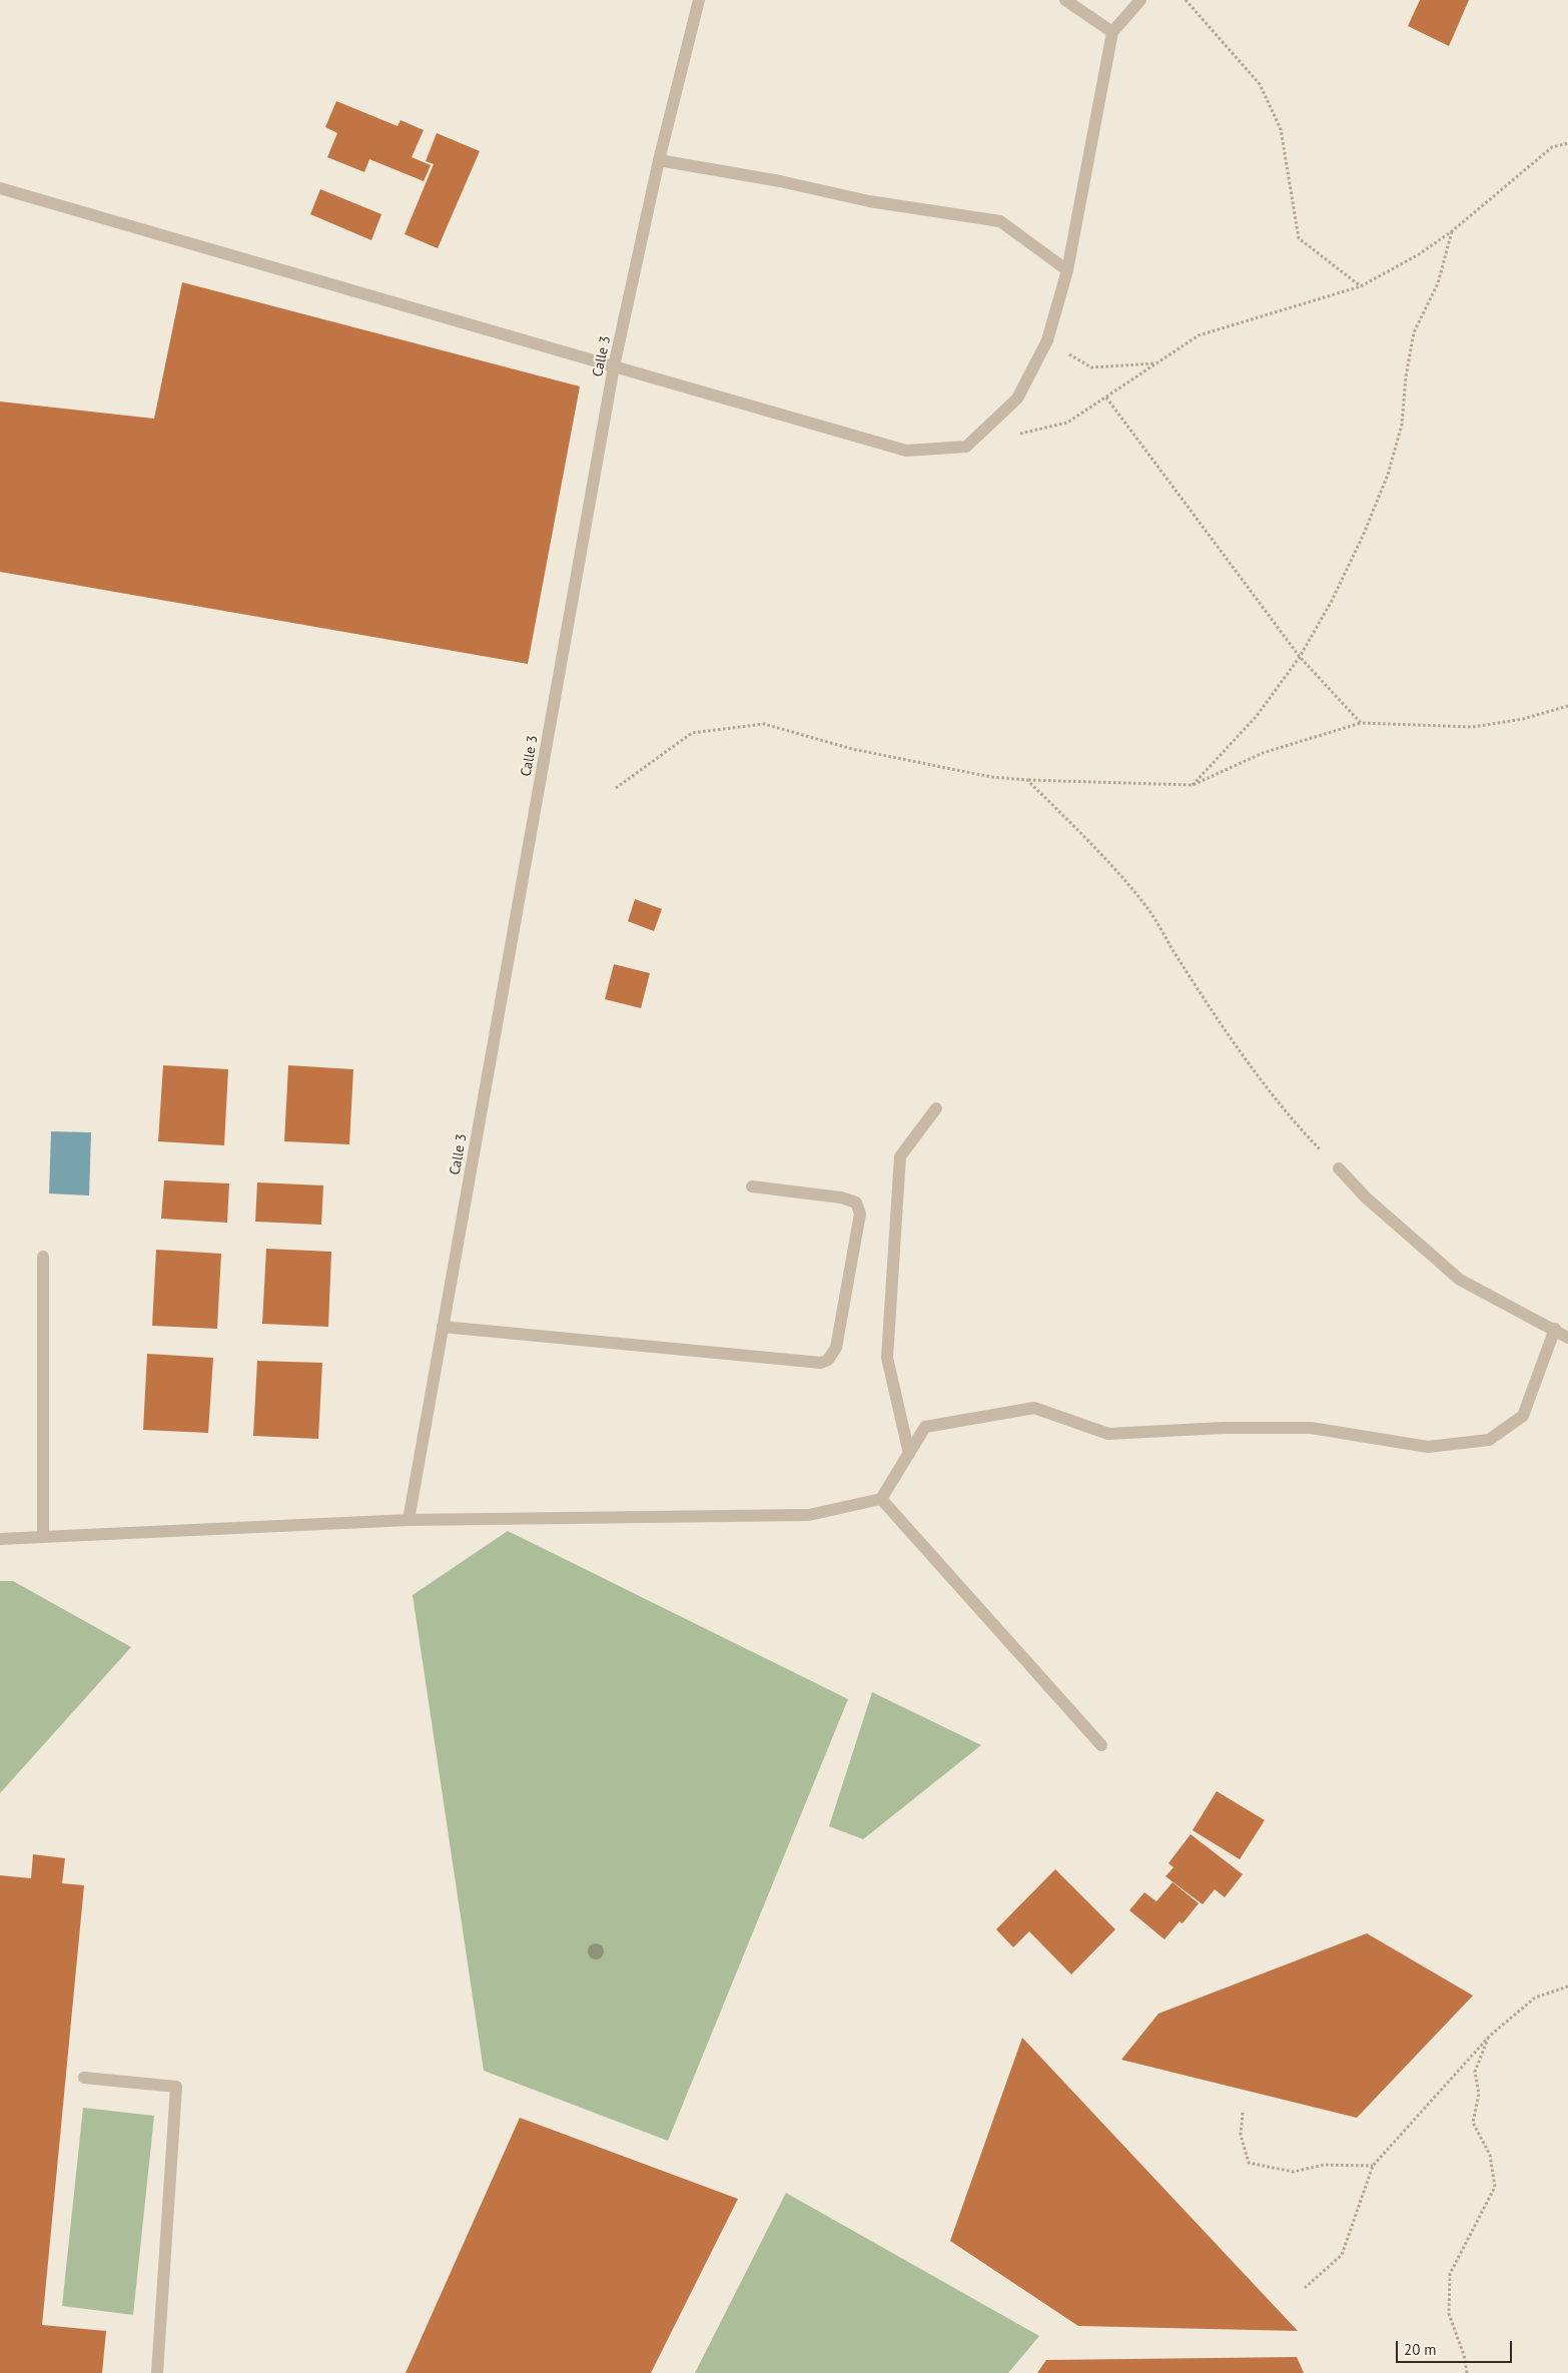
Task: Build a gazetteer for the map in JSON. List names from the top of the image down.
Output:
{
  "streets": {
    "street": ["Calle 3"]
  },
  "scale_bar": "20 m"
}
